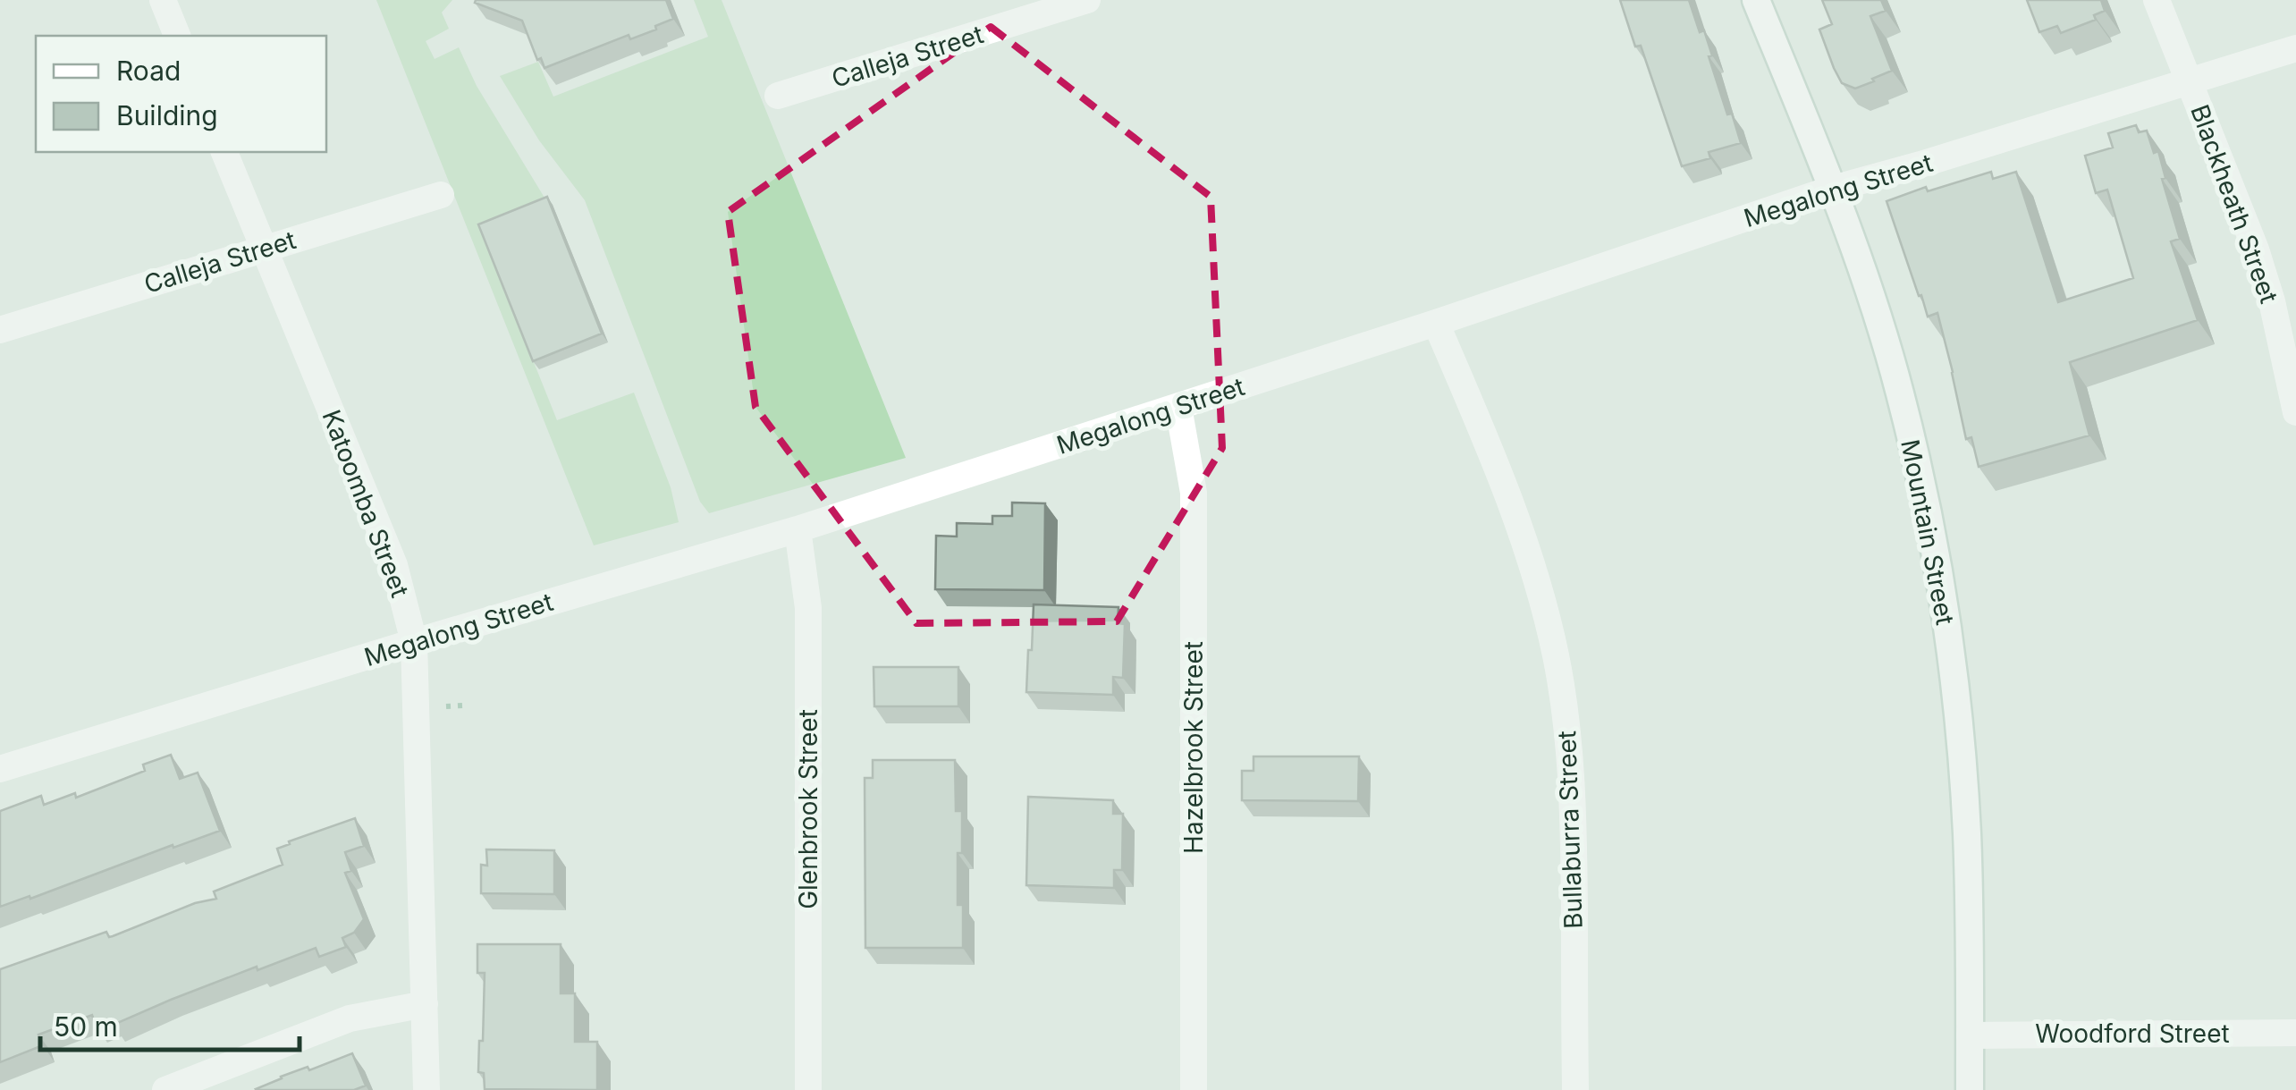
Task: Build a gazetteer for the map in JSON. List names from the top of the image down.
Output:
{
  "streets": {
    "street": [
      "Calleja Street",
      "Megalong Street",
      "Blackheath Street",
      "Katoomba Street",
      "Mountain Street",
      "Hazelbrook Street",
      "Glenbrook Street",
      "Bullaburra Street",
      "Woodford Street"
    ]
  },
  "crossings": [
    ["Calleja Street", "Katoomba Street"],
    ["Megalong Street", "Blackheath Street"],
    ["Megalong Street", "Katoomba Street"],
    ["Megalong Street", "Mountain Street"],
    ["Megalong Street", "Hazelbrook Street"],
    ["Megalong Street", "Glenbrook Street"],
    ["Megalong Street", "Bullaburra Street"],
    ["Mountain Street", "Woodford Street"]
  ],
  "legend": ["Road", "Building"],
  "scale_bar": "50 m"
}
